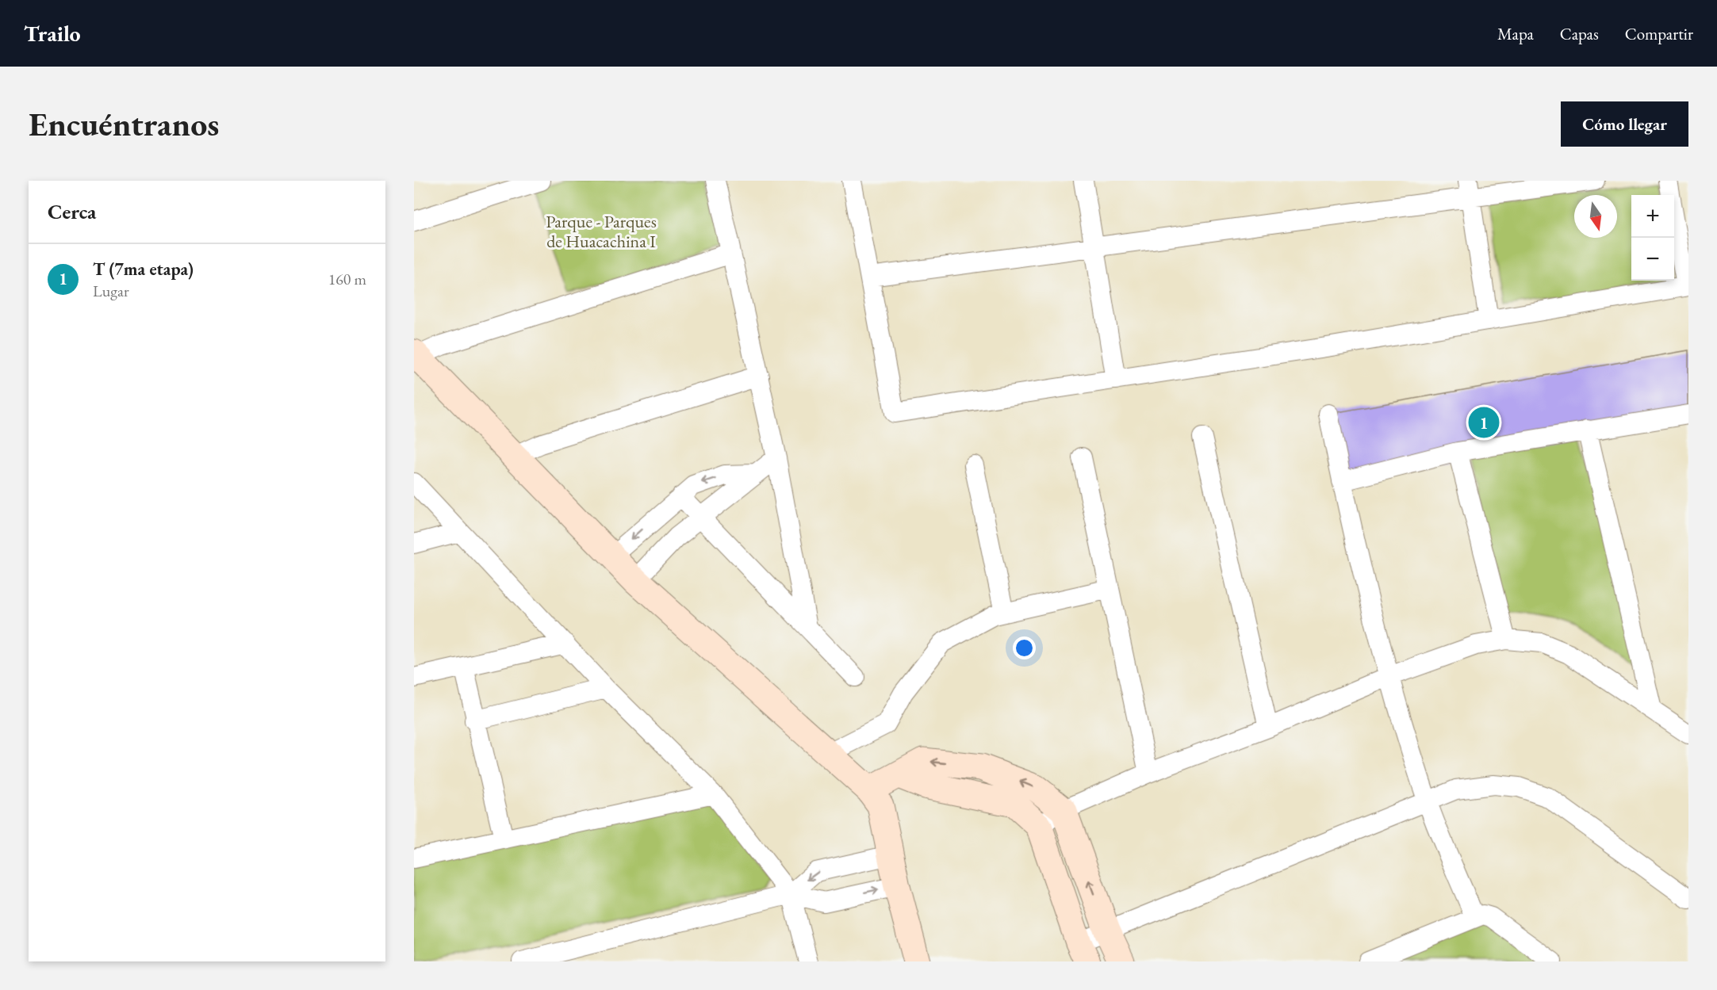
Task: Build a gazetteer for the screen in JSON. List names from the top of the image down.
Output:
{
  "parks": ["Parque - Parques de Huacachina I"],
  "north": "bottom",
  "page": {
    "header": "Trailo",
    "nav": ["Mapa", "Capas", "Compartir"],
    "buttons": "Cómo llegar",
    "title": "Encuéntranos",
    "heading": "Cerca",
    "map_buttons": ["+", "−"],
    "list": [
      {
        "mark": "1",
        "name": "T (7ma etapa)",
        "note": "Lugar",
        "value": "160 m"
      }
    ],
    "pins": "1"
  }
}
